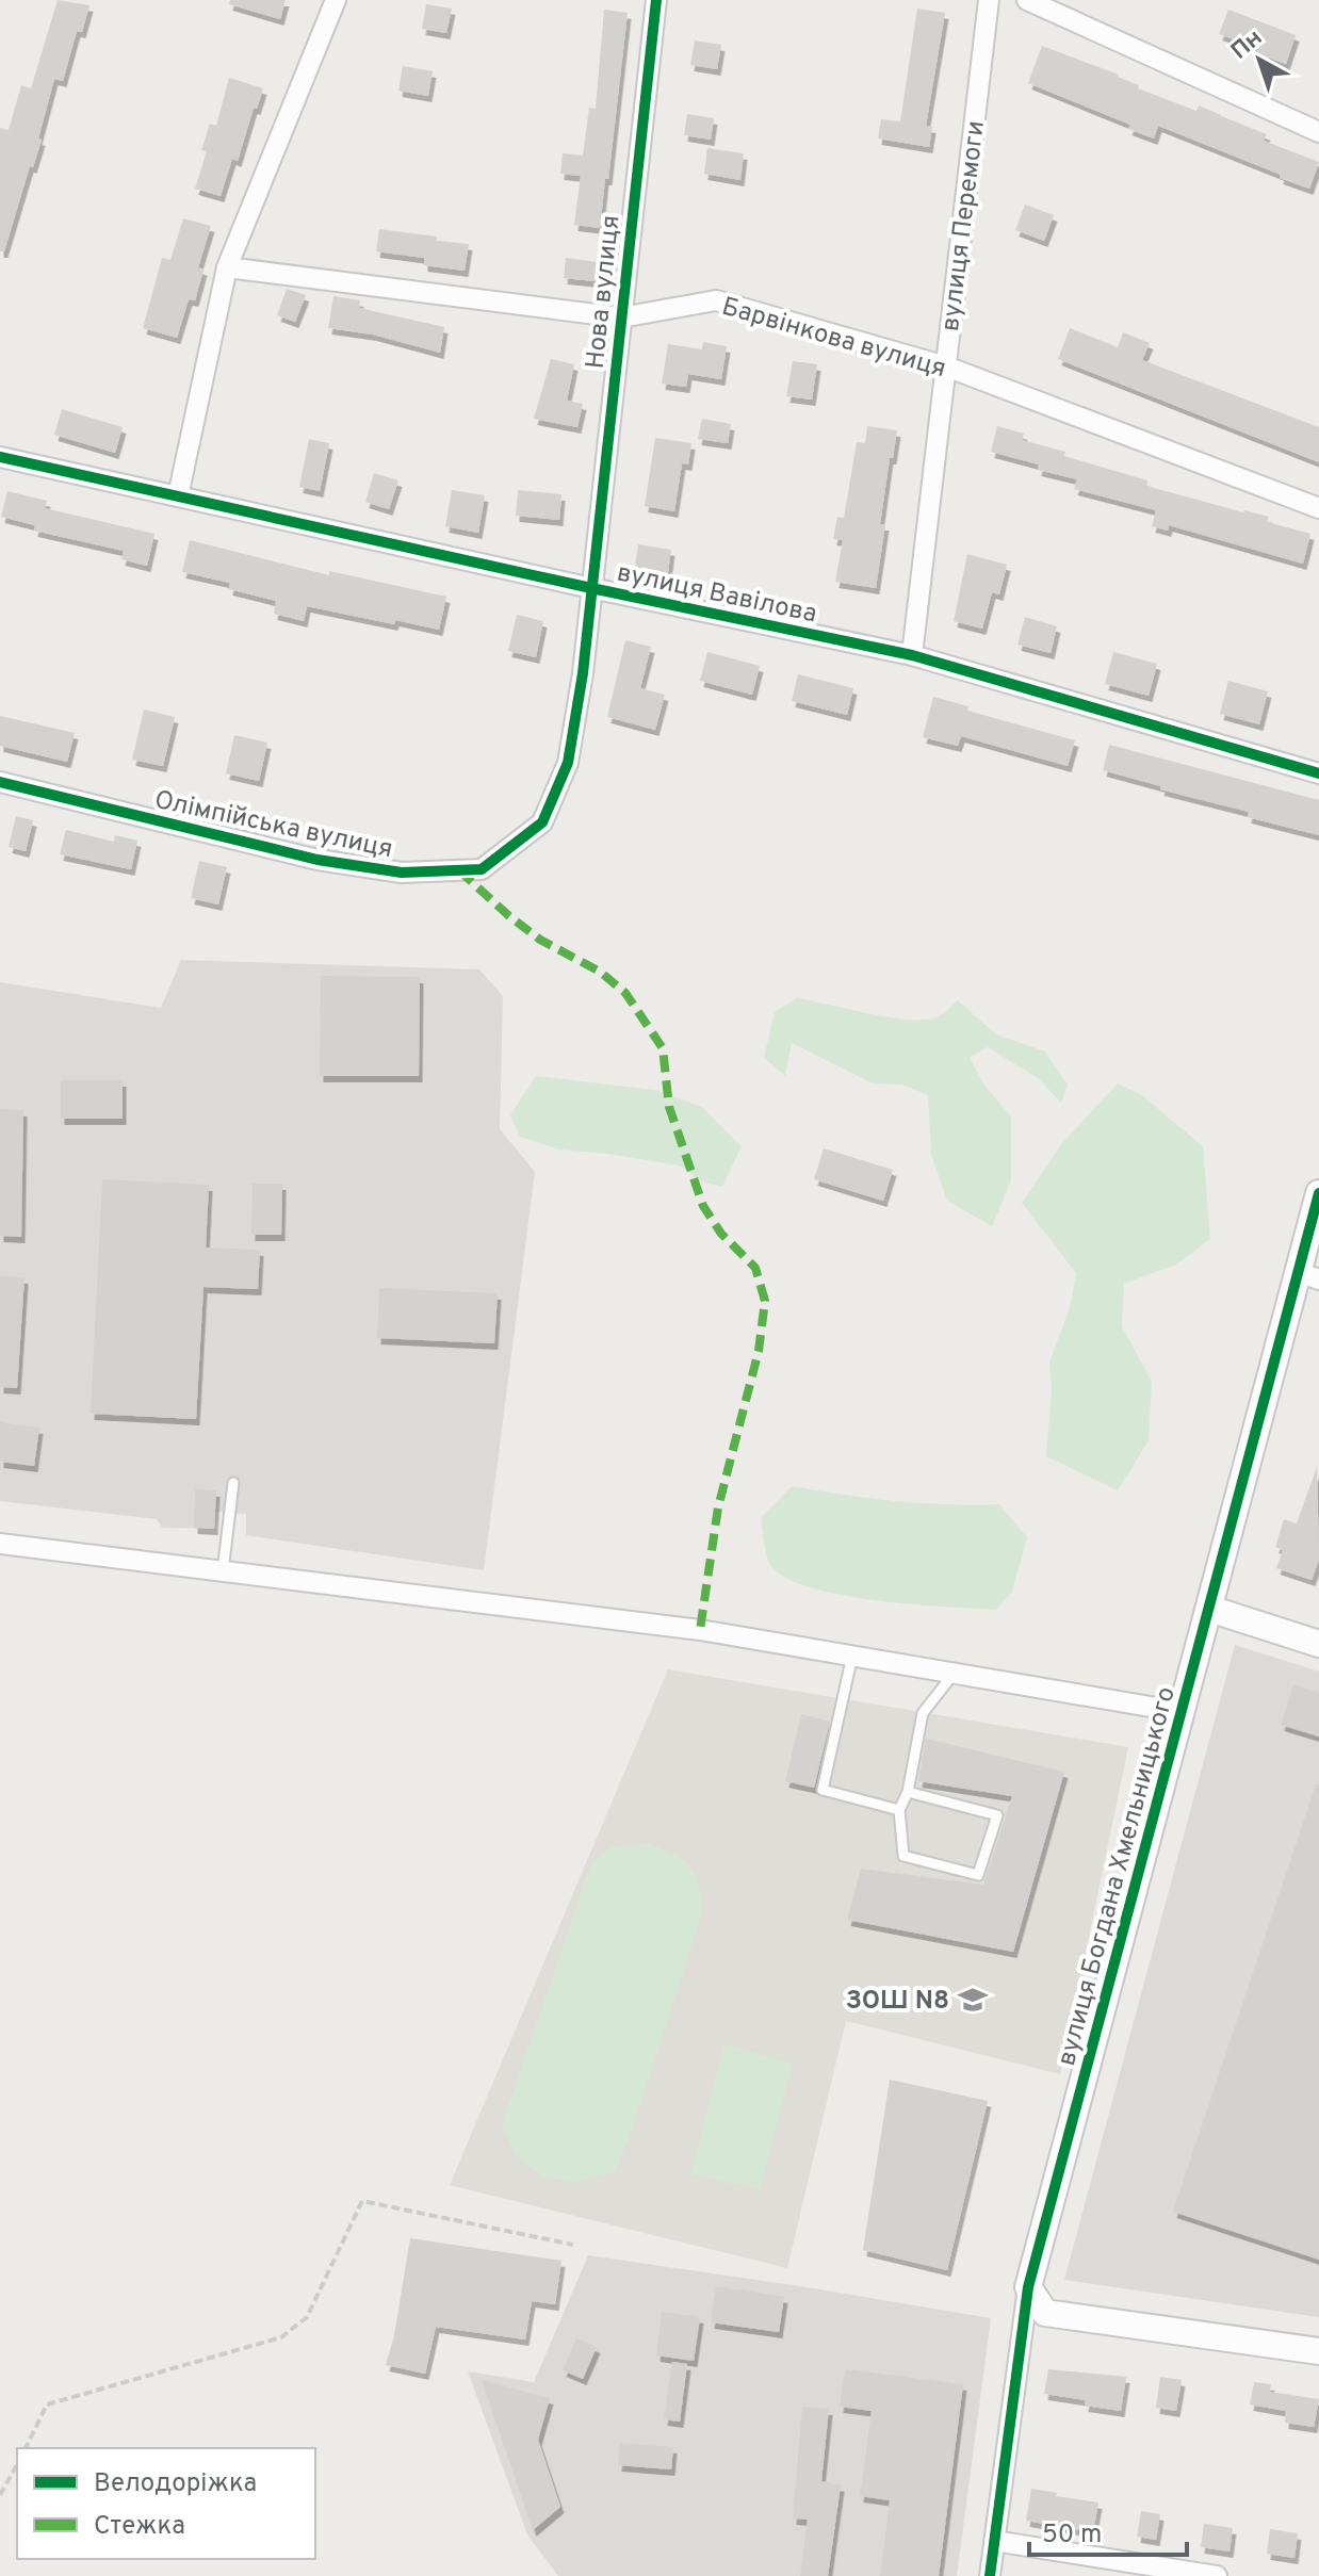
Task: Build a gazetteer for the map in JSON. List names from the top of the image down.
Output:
{
  "streets": {
    "street": [
      "вулиця Перемоги",
      "Нова вулиця",
      "Барвінкова вулиця",
      "вулиця Вавілова",
      "Олімпійська вулиця",
      "вулиця Богдана Хмельницького"
    ]
  },
  "crossings": [
    ["вулиця Перемоги", "Барвінкова вулиця"],
    ["вулиця Перемоги", "вулиця Вавілова"],
    ["Нова вулиця", "Барвінкова вулиця"],
    ["Нова вулиця", "вулиця Вавілова"],
    ["Нова вулиця", "Олімпійська вулиця"],
    ["вулиця Вавілова", "Олімпійська вулиця"]
  ],
  "places": {
    "school or university": ["ЗОШ N8"]
  },
  "legend": ["Велодоріжка", "Стежка"],
  "scale_bar": "50 m",
  "north": "top left"
}
